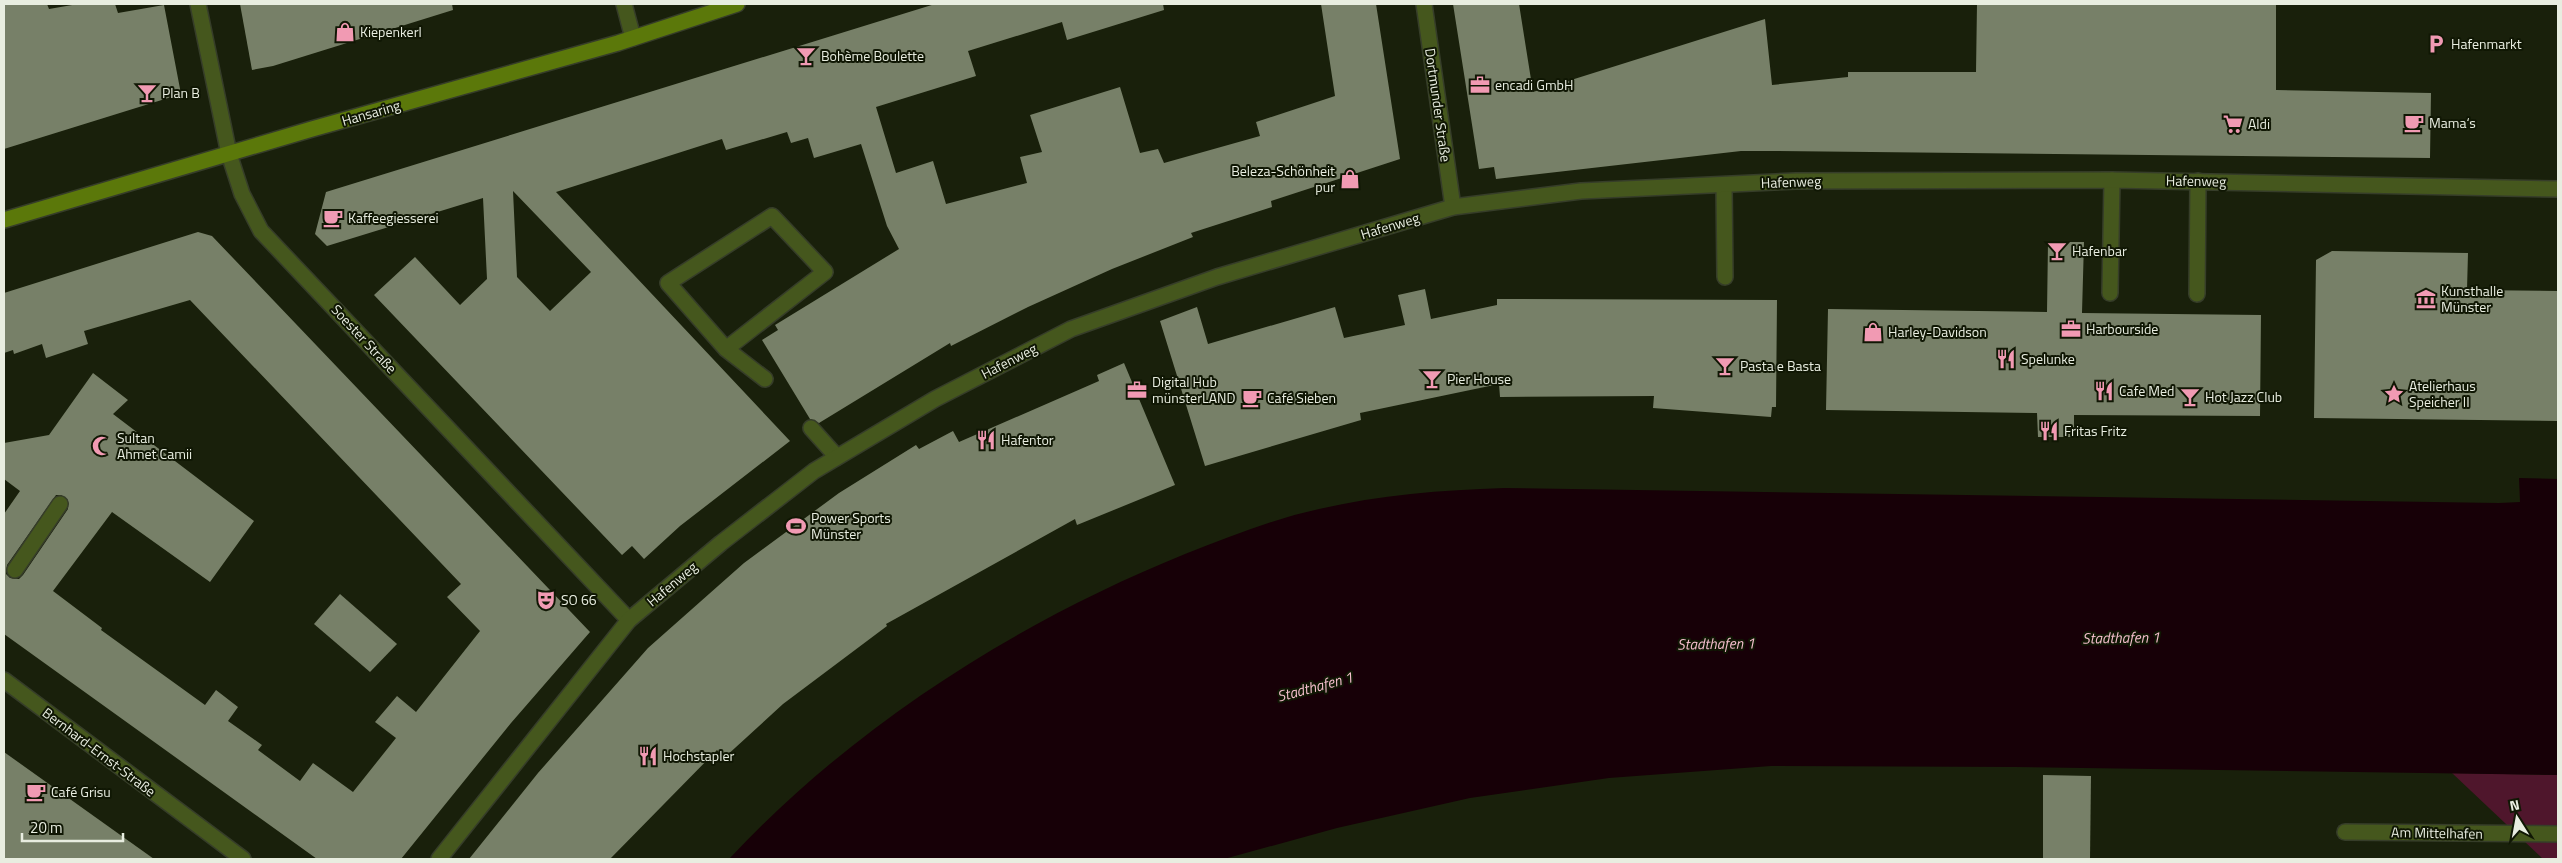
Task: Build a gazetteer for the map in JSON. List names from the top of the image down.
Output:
{
  "streets": {
    "main road": ["Hansaring"],
    "street": [
      "Dortmunder Straße",
      "Hafenweg",
      "Soester Straße",
      "Bernhard-Ernst-Straße",
      "Am Mittelhafen"
    ]
  },
  "crossings": [
    ["Dortmunder Straße", "Hafenweg"],
    ["Hansaring", "Soester Straße"],
    ["Hafenweg", "Soester Straße"]
  ],
  "water": ["Stadthafen 1"],
  "places": {
    "shop": ["Kiepenkerl", "Beleza-Schönheit pur", "Harley-Davidson"],
    "parking": ["Hafenmarkt"],
    "bar": [
      "Bohème Boulette",
      "Plan B",
      "Hafenbar",
      "Pasta e Basta",
      "Pier House",
      "Hot Jazz Club"
    ],
    "office": ["encadi GmbH", "Harbourside", "Digital Hub münsterLAND"],
    "cafe": [
      "Mama‘s",
      "Kaffeegiesserei",
      "Café Sieben",
      "Café Grisu"
    ],
    "supermarket": ["Aldi"],
    "museum": ["Kunsthalle Münster"],
    "restaurant": [
      "Spelunke",
      "Cafe Med",
      "Fritas Fritz",
      "Hafentor",
      "Hochstapler"
    ],
    "place": ["Atelierhaus Speicher II"],
    "mosque": ["Sultan Ahmet Camii"],
    "sports": ["Power Sports Münster"],
    "theatre": ["SO 66"]
  },
  "scale_bar": "20 m",
  "north": "top"
}
